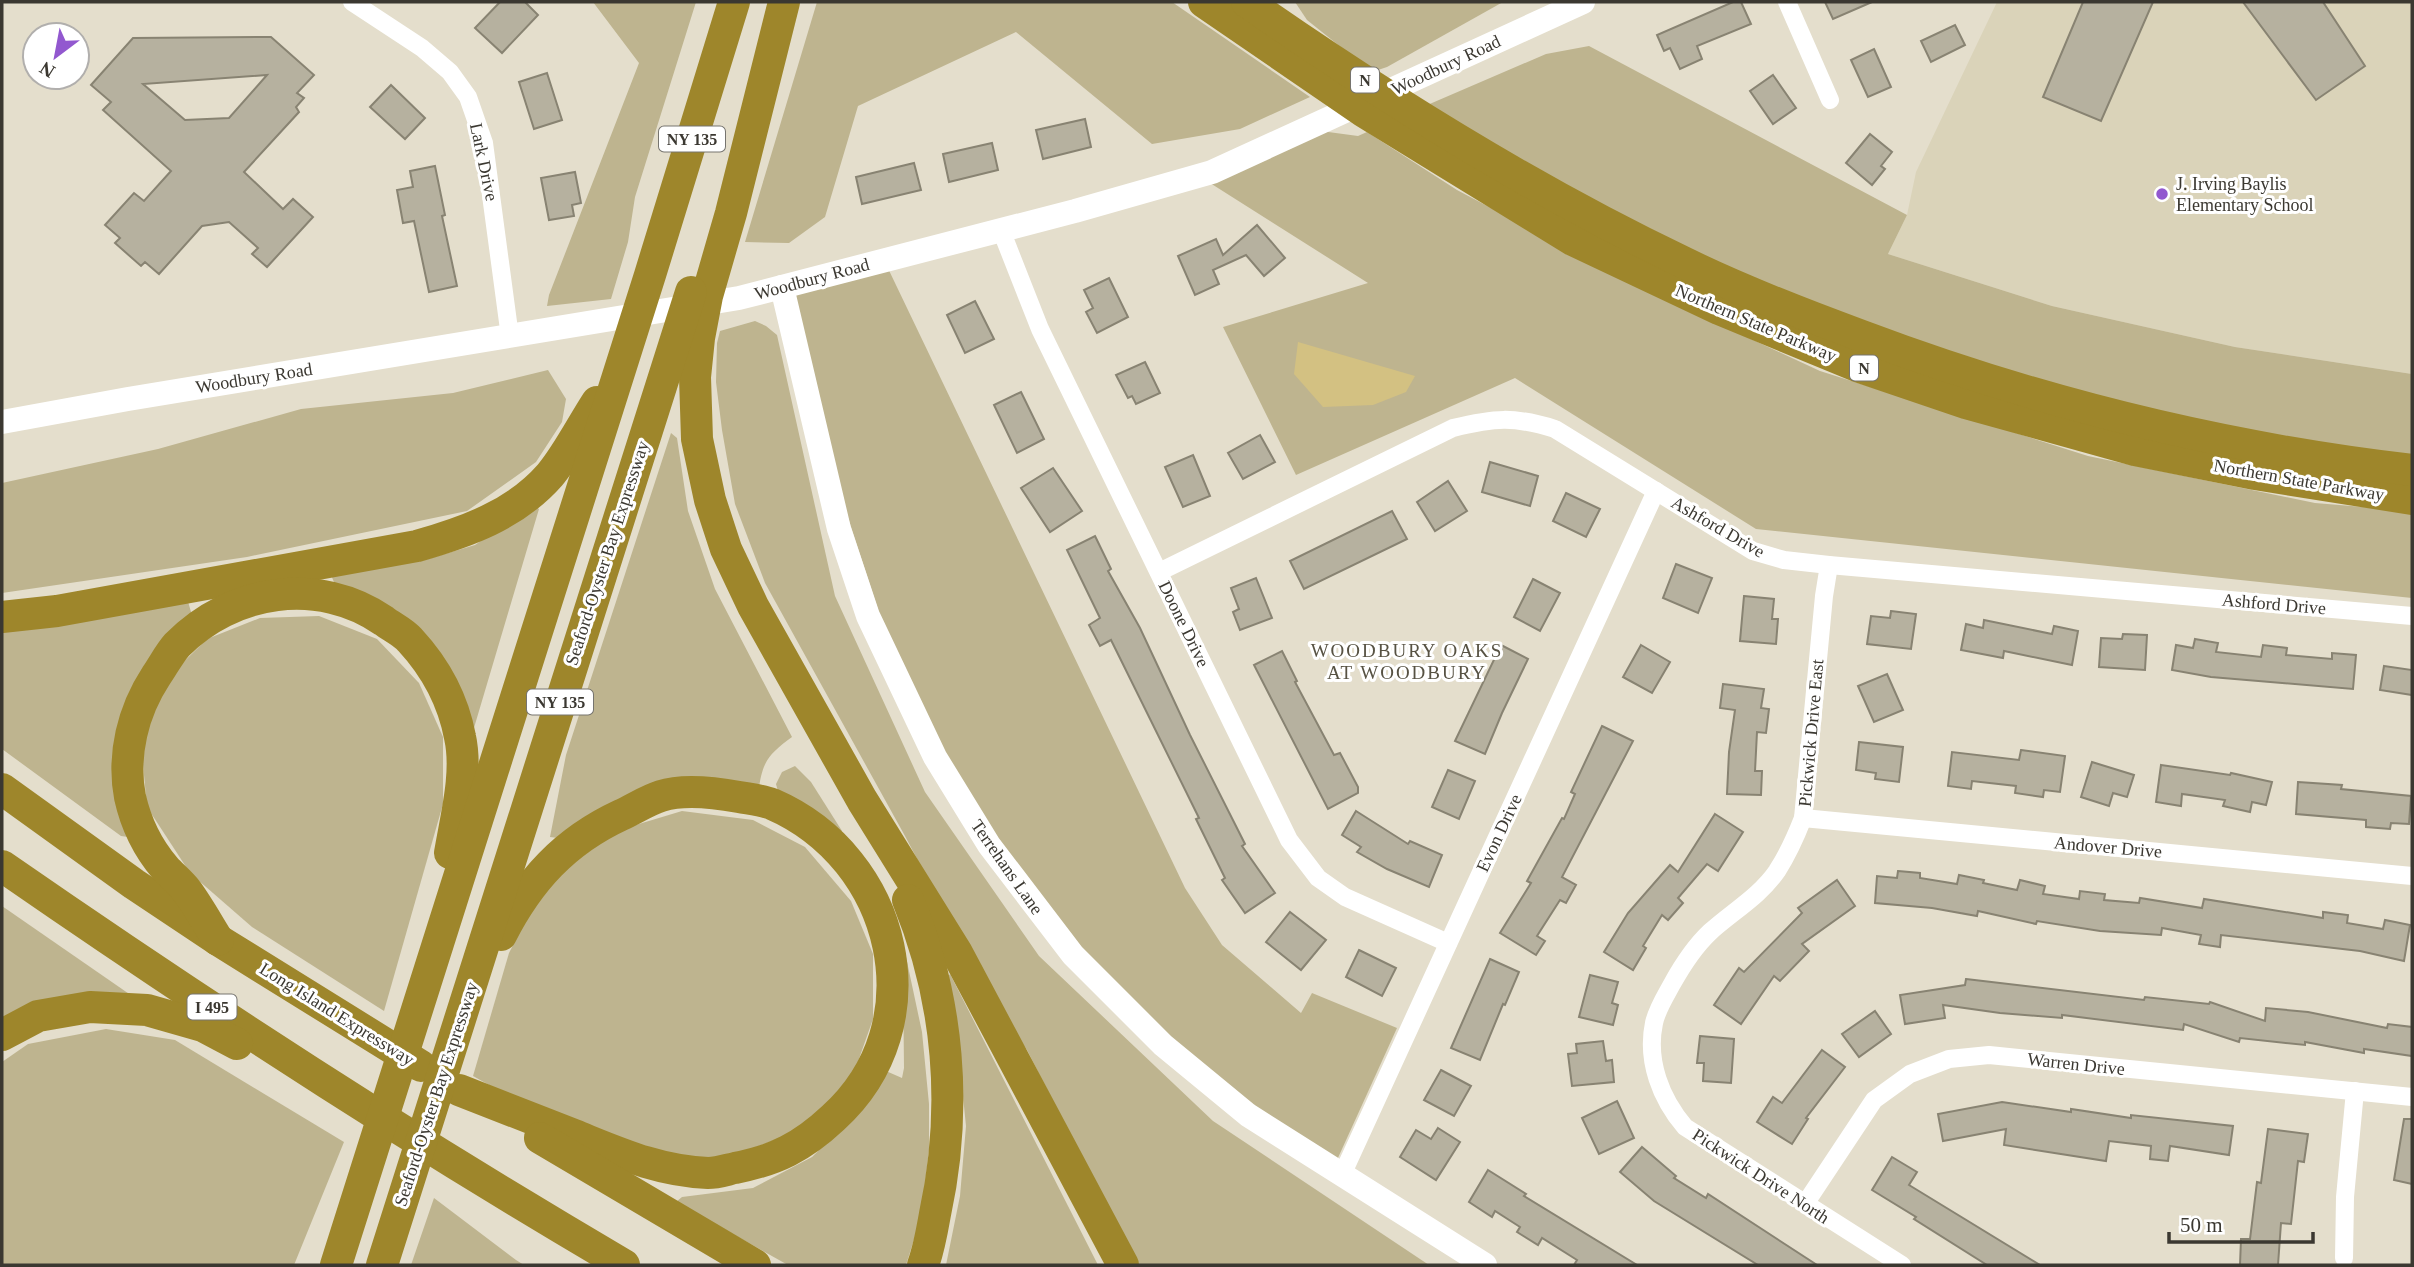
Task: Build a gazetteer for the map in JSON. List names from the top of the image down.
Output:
{
  "streets": {
    "highway": [
      "N",
      "NY 135",
      "Northern State Parkway",
      "Seaford-Oyster Bay Expressway",
      "I 495",
      "Long Island Expressway"
    ],
    "main road": ["Woodbury Road", "Terrehans Lane"],
    "street": [
      "Lark Drive",
      "Ashford Drive",
      "Doone Drive",
      "Pickwick Drive East",
      "Evon Drive",
      "Andover Drive",
      "Warren Drive",
      "Pickwick Drive North"
    ]
  },
  "crossings": [
    ["Woodbury Road", "Lark Drive"],
    ["Woodbury Road", "Doone Drive"],
    ["Woodbury Road", "Terrehans Lane"],
    ["Ashford Drive", "Doone Drive"],
    ["Ashford Drive", "Pickwick Drive East"],
    ["Ashford Drive", "Evon Drive"],
    ["Doone Drive", "Evon Drive"],
    ["Pickwick Drive East", "Andover Drive"],
    ["Pickwick Drive East", "Pickwick Drive North"],
    ["Evon Drive", "Terrehans Lane"],
    ["Warren Drive", "Pickwick Drive North"]
  ],
  "districts": ["WOODBURY OAKS AT WOODBURY"],
  "places": ["J. Irving Baylis Elementary School"],
  "scale_bar": "50 m",
  "north": "bottom left"
}
